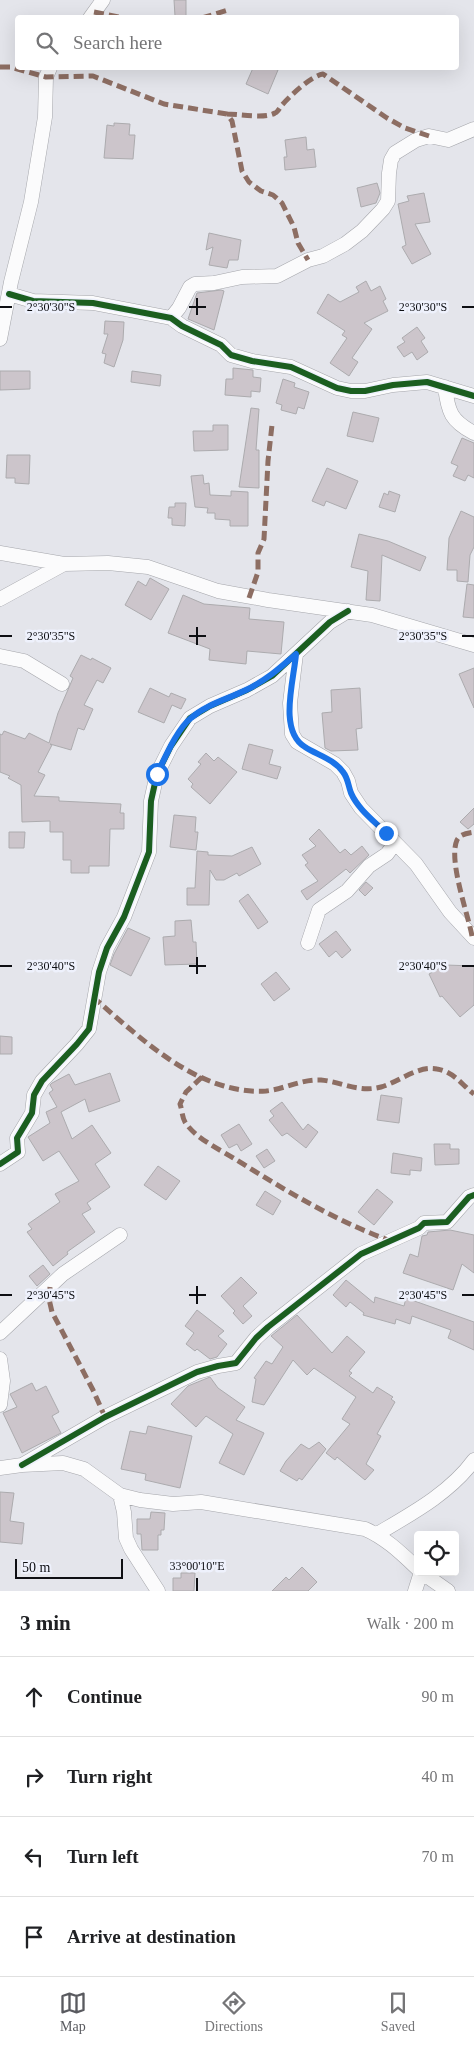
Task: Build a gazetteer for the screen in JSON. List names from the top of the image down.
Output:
{
  "scale_bar": "50 m",
  "page": {
    "search": "Search here",
    "scale": "50 m",
    "heading": ["3 min", "Walk · 200 m"],
    "list": [
      ["Continue", "90 m"],
      ["Turn right", "40 m"],
      ["Turn left", "70 m"],
      "Arrive at destination"
    ],
    "nav": ["Map", "Directions", "Saved"]
  },
  "coordinates": [
    "2°30'30\"S",
    "2°30'35\"S",
    "2°30'40\"S",
    "2°30'45\"S",
    "33°00'10\"E"
  ]
}
